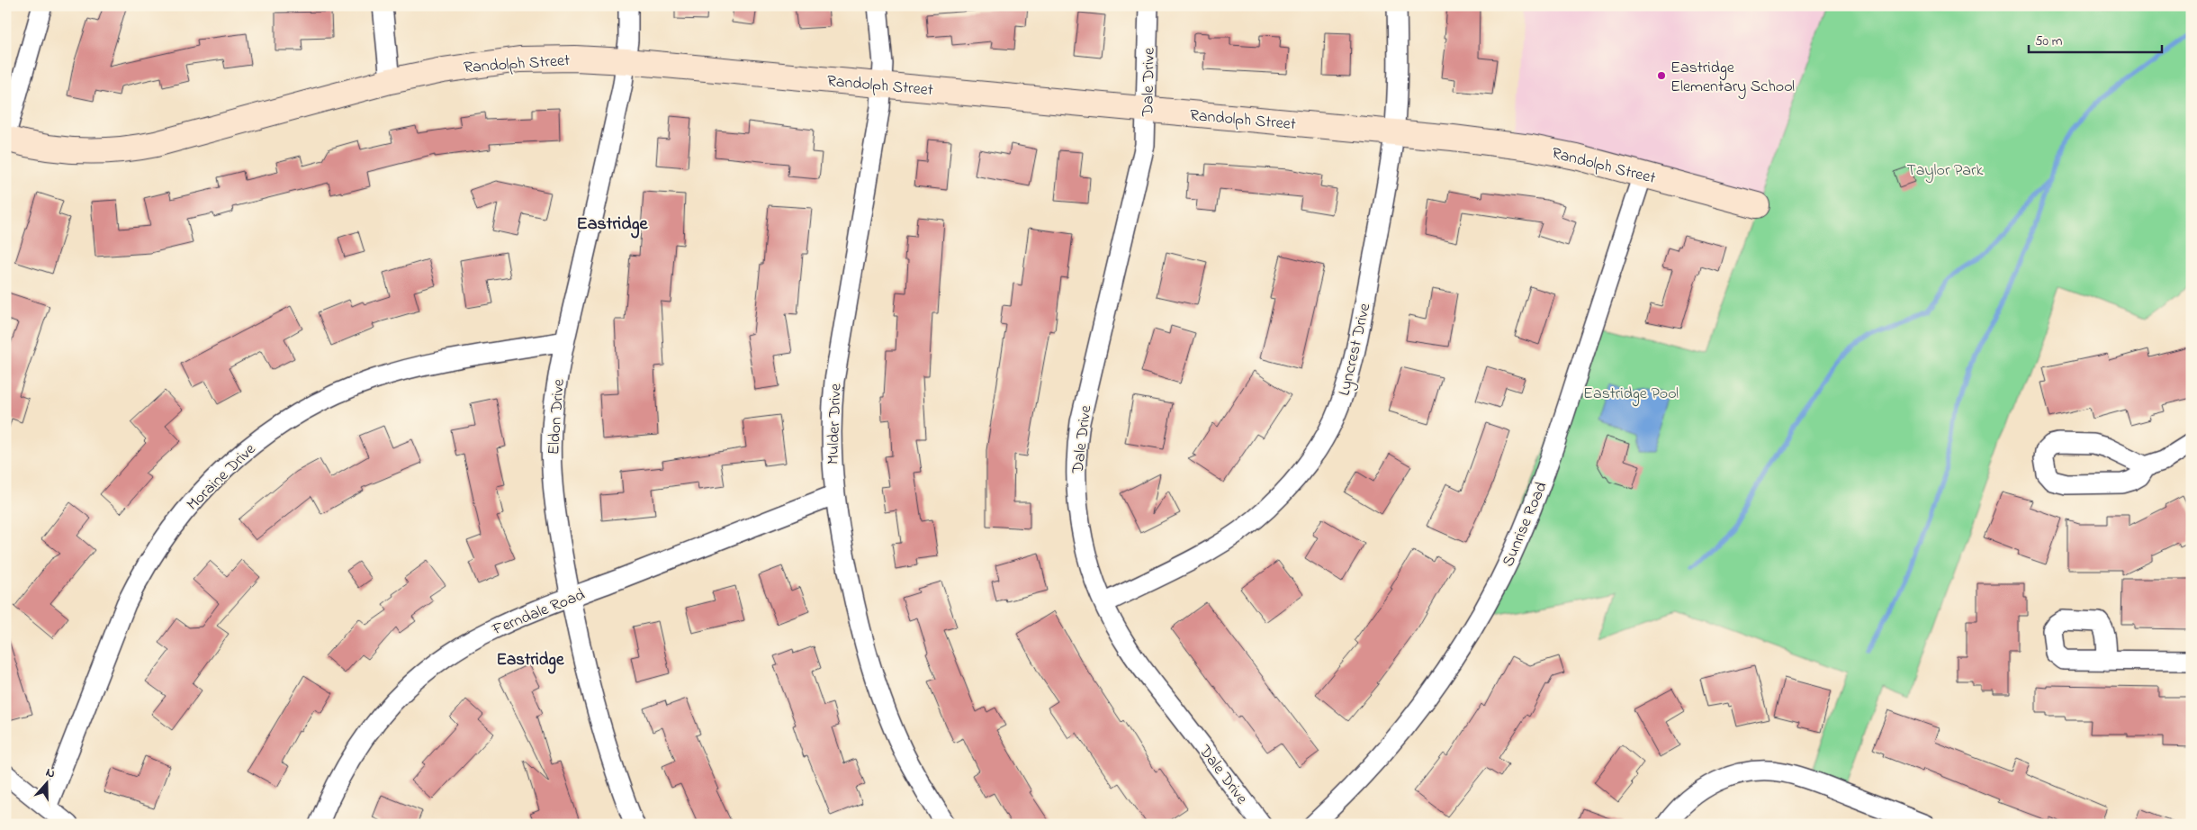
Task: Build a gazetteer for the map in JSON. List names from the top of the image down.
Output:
{
  "streets": {
    "street": [
      "Randolph Street",
      "Dale Drive",
      "Lyncrest Drive",
      "Eldon Drive",
      "Mulder Drive",
      "Moraine Drive",
      "Sunrise Road",
      "Ferndale Road"
    ]
  },
  "crossings": [
    ["Randolph Street", "Dale Drive"],
    ["Randolph Street", "Lyncrest Drive"],
    ["Randolph Street", "Eldon Drive"],
    ["Randolph Street", "Mulder Drive"],
    ["Randolph Street", "Sunrise Road"],
    ["Dale Drive", "Lyncrest Drive"],
    ["Eldon Drive", "Moraine Drive"],
    ["Eldon Drive", "Ferndale Road"],
    ["Mulder Drive", "Ferndale Road"]
  ],
  "districts": ["Eastridge", "Eastridge"],
  "parks": ["Taylor Park", "Eastridge Pool"],
  "places": ["Eastridge Elementary School"],
  "scale_bar": "50 m",
  "north": "top"
}
